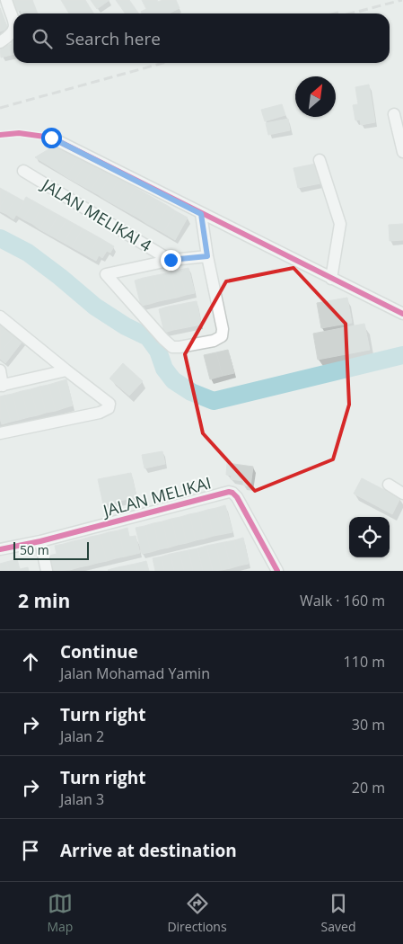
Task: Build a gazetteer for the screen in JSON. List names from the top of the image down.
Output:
{
  "streets": {
    "street": ["JALAN MELIKAI 4", "JALAN MELIKAI"]
  },
  "scale_bar": "50 m",
  "north": "top right",
  "page": {
    "search": "Search here",
    "scale": "50 m",
    "heading": ["2 min", "Walk · 160 m"],
    "list": [
      ["Continue", "Jalan Mohamad Yamin", "110 m"],
      ["Turn right", "Jalan 2", "30 m"],
      ["Turn right", "Jalan 3", "20 m"],
      "Arrive at destination"
    ],
    "nav": ["Map", "Directions", "Saved"]
  }
}
